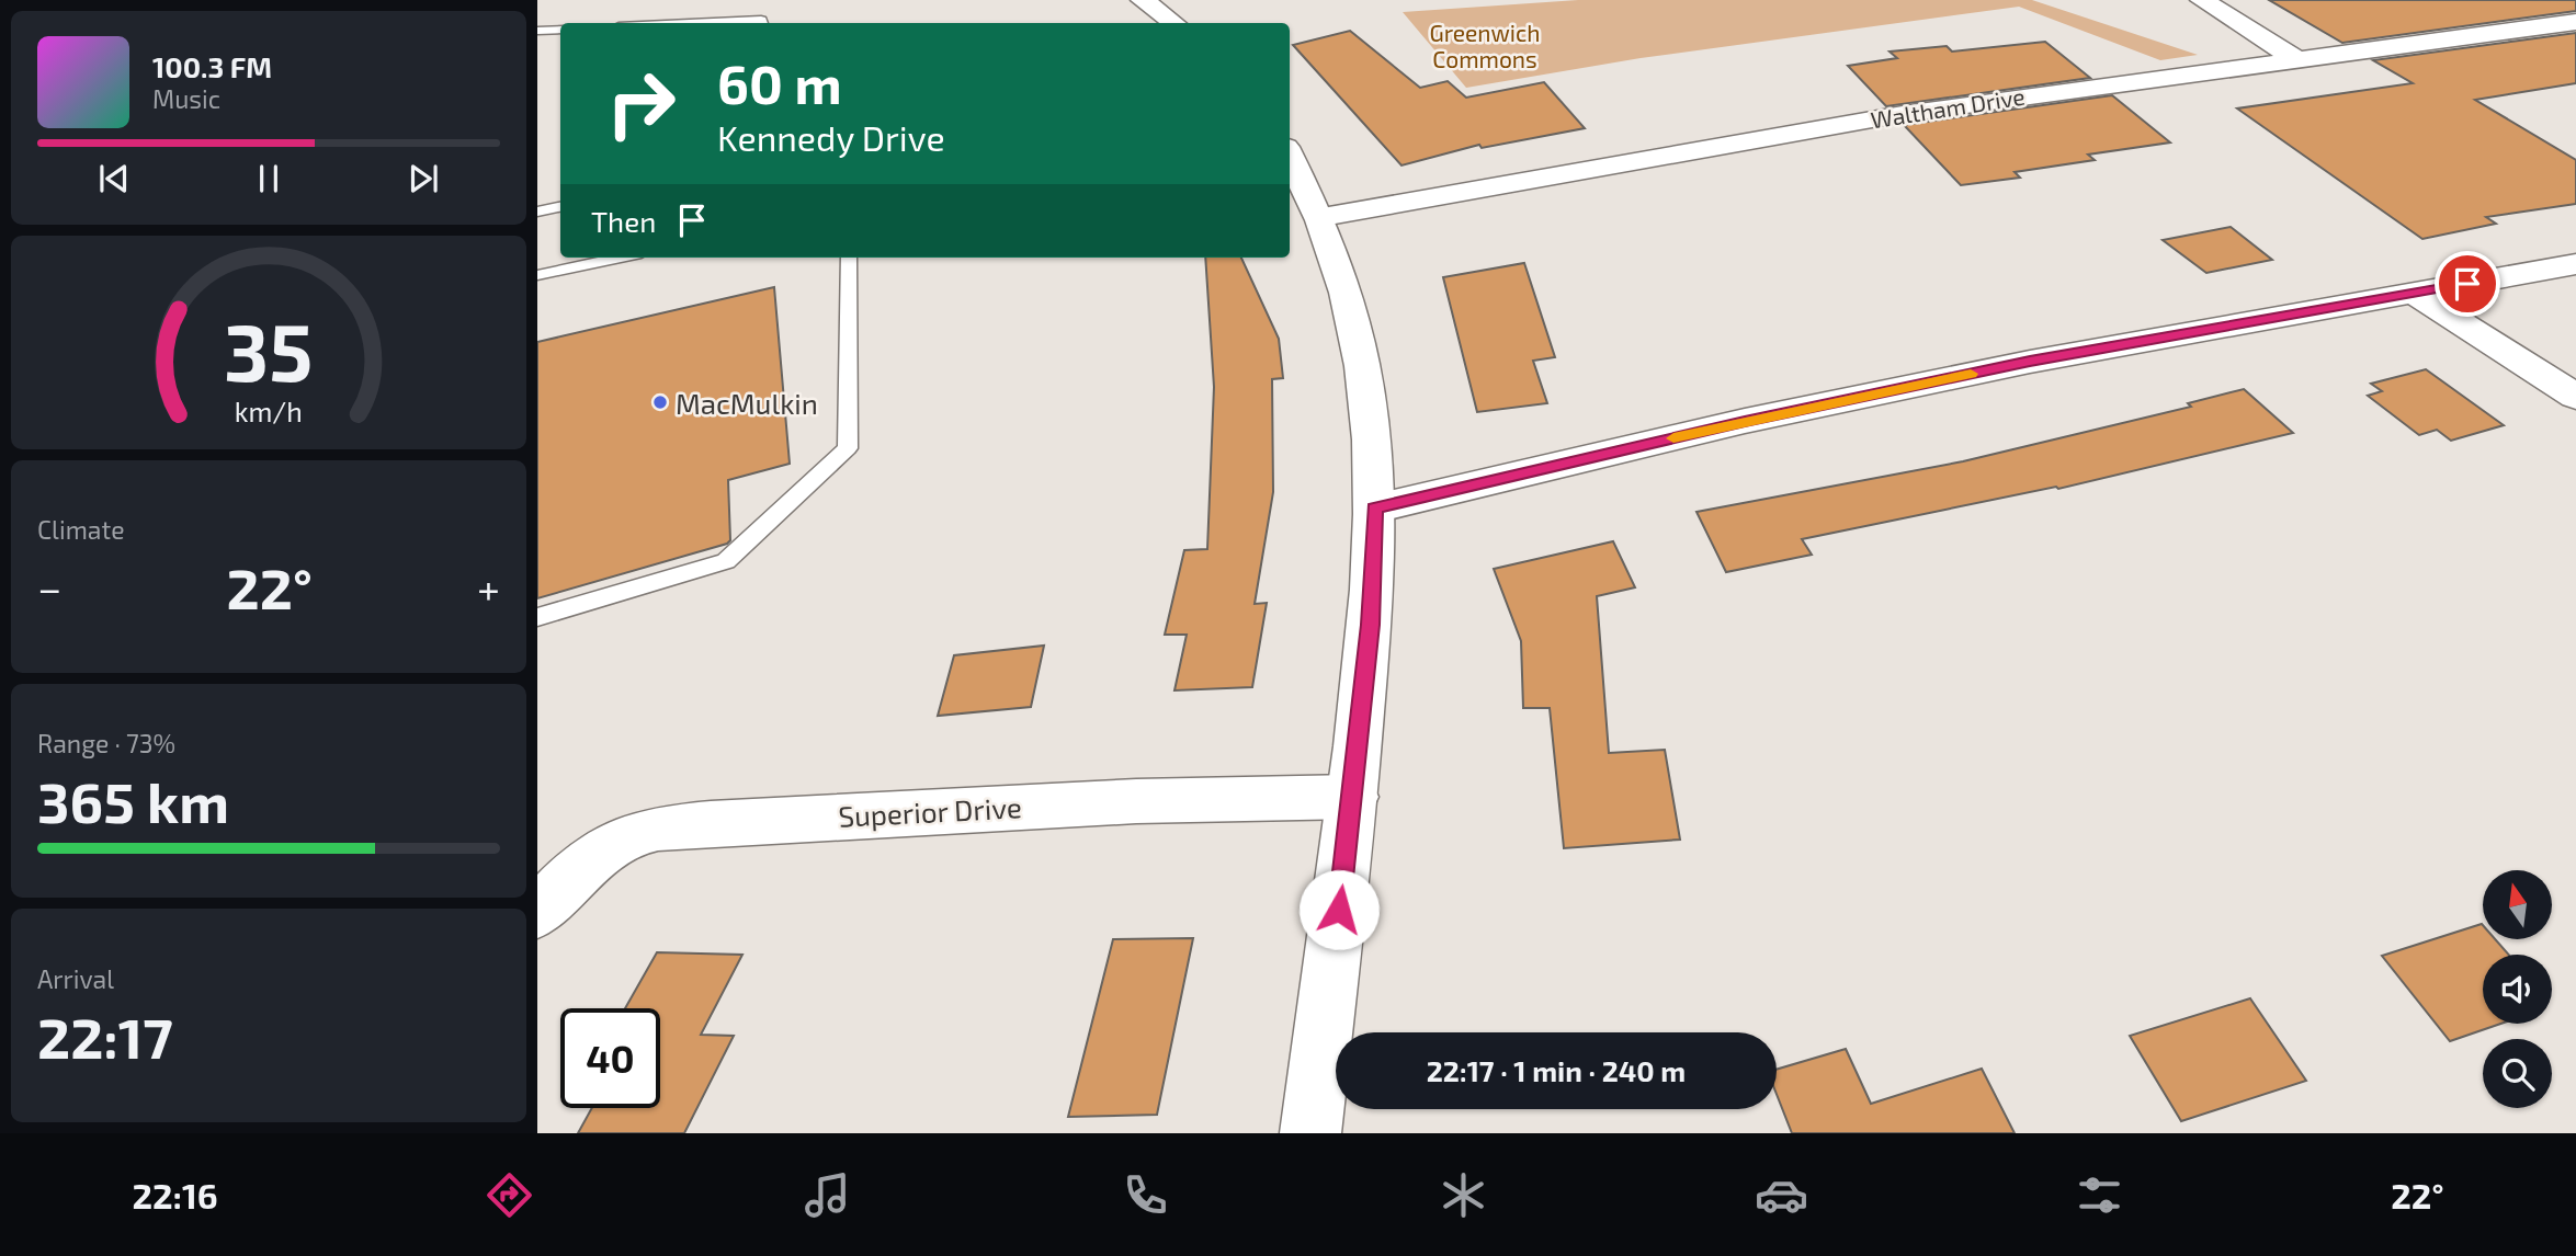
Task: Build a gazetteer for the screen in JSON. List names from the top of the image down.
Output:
{
  "streets": {
    "street": ["Waltham Drive", "Superior Drive"]
  },
  "parks": ["Greenwich Commons"],
  "places": ["MacMulkin"],
  "north": "top",
  "page": {
    "turn": ["60 m", "Kennedy Drive"],
    "song": ["100.3 FM", "Music"],
    "then": "Then",
    "tile": [
      "Climate",
      ["Range · 73%", "365 km"],
      ["Arrival", "22:17"]
    ],
    "heat": ["−", "22°", "+"],
    "limit": "40",
    "trip": "22:17 · 1 min · 240 m",
    "tabs": ["22:16", "22°"],
    "gauge": ["35", "km/h"]
  }
}
